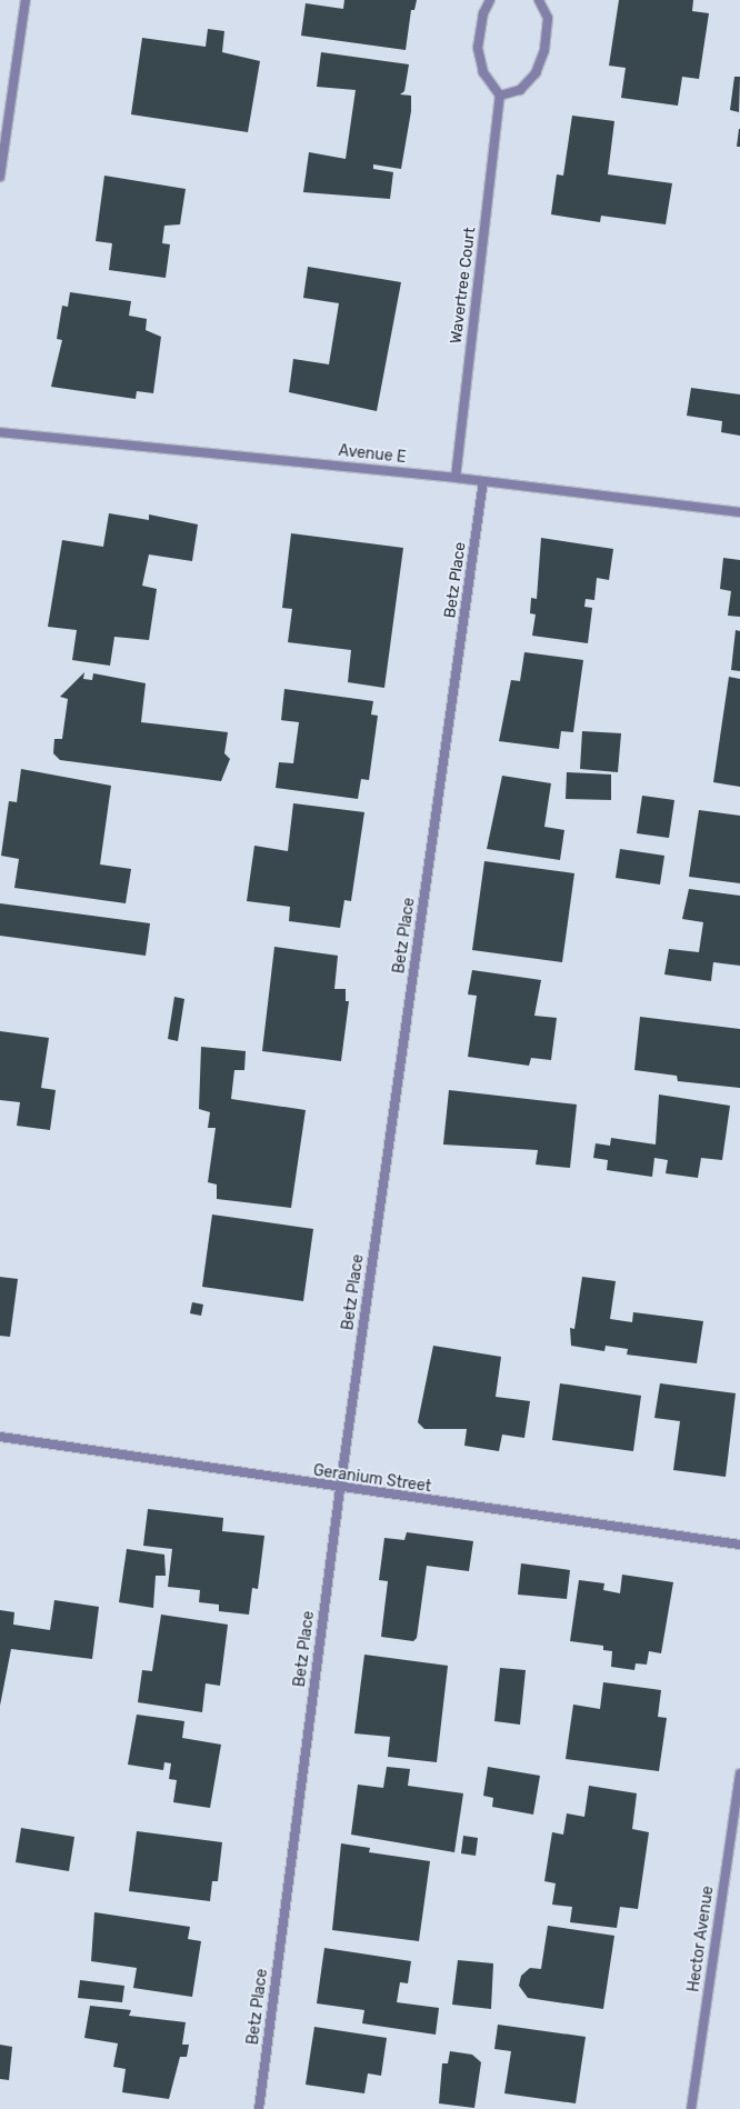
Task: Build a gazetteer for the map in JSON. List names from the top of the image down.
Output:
{
  "streets": {
    "street": [
      "Wavertree Court",
      "Avenue E",
      "Betz Place",
      "Geranium Street",
      "Hector Avenue"
    ]
  },
  "crossings": [
    ["Wavertree Court", "Avenue E"],
    ["Avenue E", "Betz Place"],
    ["Betz Place", "Geranium Street"]
  ]
}
